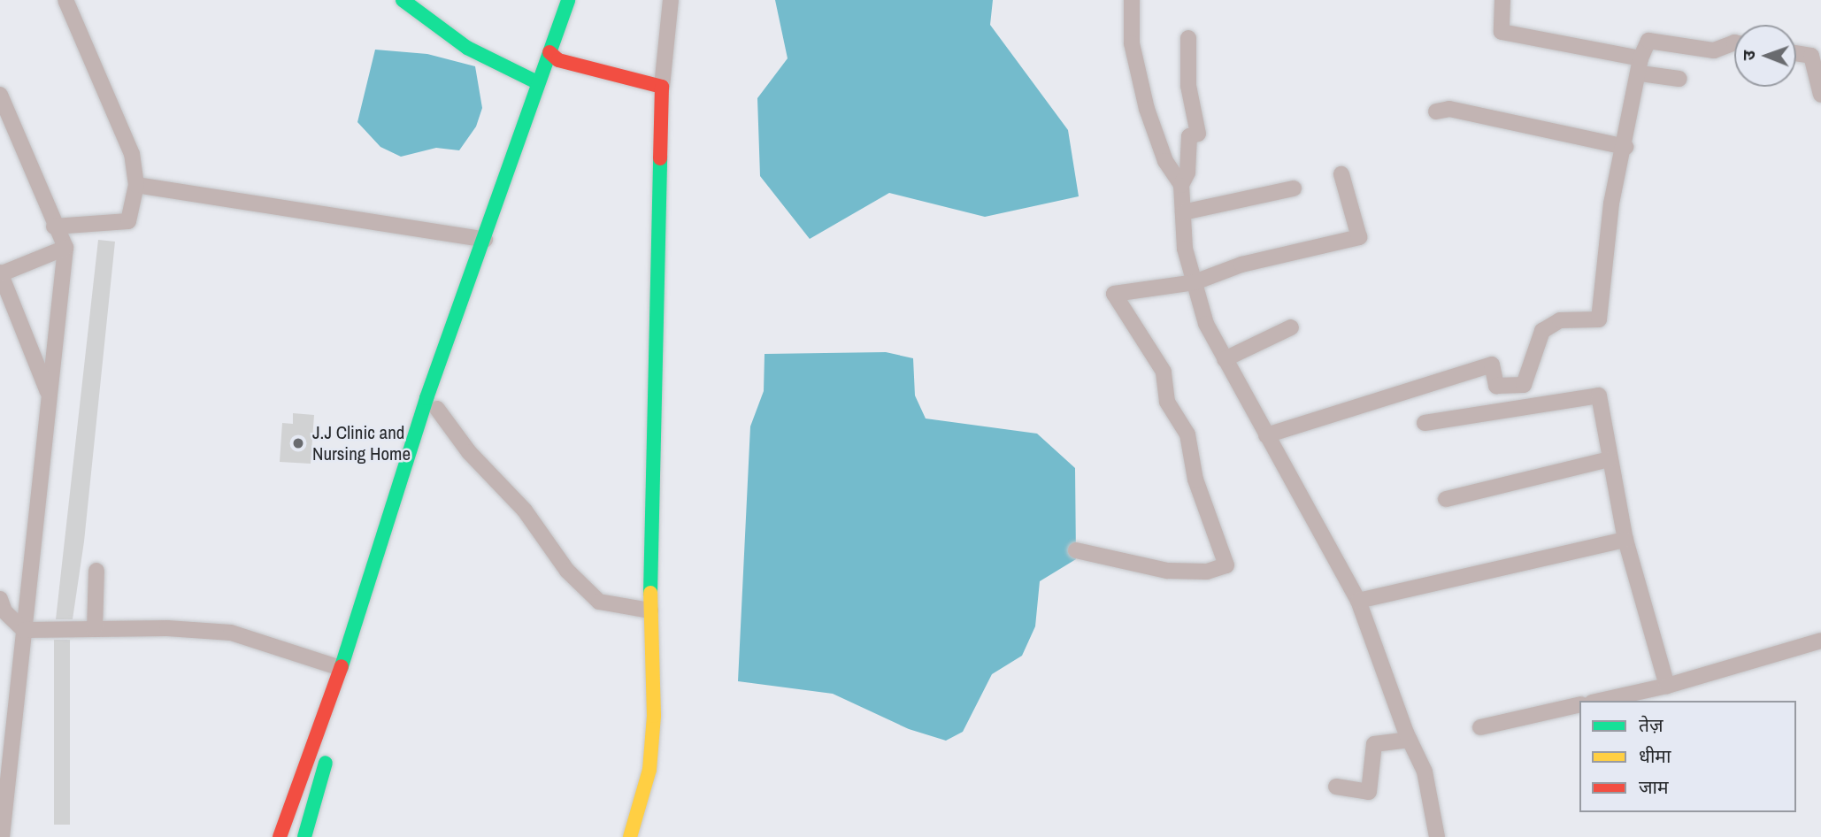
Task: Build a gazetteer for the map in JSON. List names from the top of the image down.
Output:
{
  "places": ["J.J Clinic and Nursing Home"],
  "legend": ["तेज़", "धीमा", "जाम"],
  "north": "left"
}
